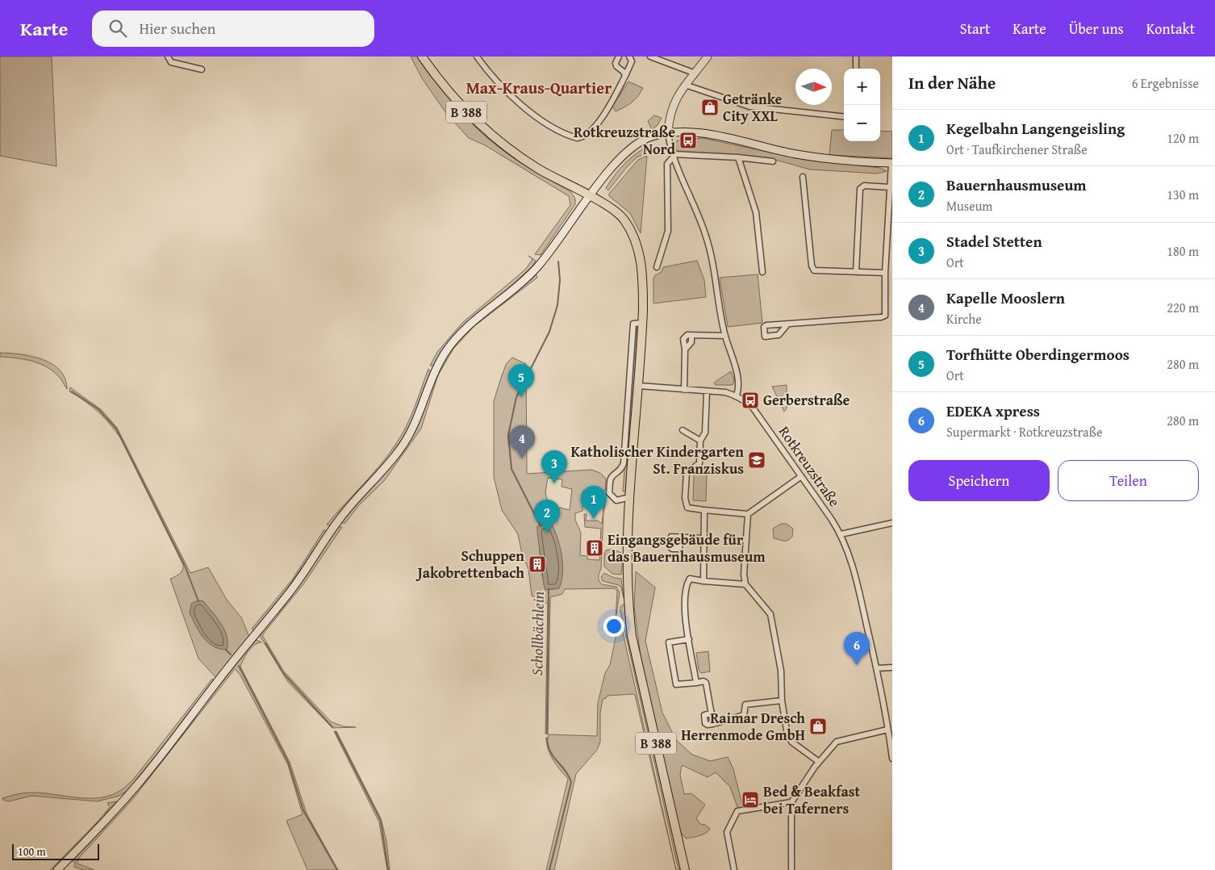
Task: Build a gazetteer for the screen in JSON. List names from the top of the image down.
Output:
{
  "streets": {
    "main road": ["B 388"],
    "street": ["Rotkreuzstraße"]
  },
  "districts": ["Max-Kraus-Quartier"],
  "water": ["Schollbächlein"],
  "places": {
    "shop": ["Getränke City XXL", "Raimar Dresch Herrenmode GmbH"],
    "bus stop": ["Rotkreuzstraße Nord", "Gerberstraße"],
    "school or university": ["Katholischer Kindergarten St. Franziskus"],
    "building": ["Eingangsgebäude für das Bauernhausmuseum", "Schuppen Jakobrettenbach"],
    "hotel": ["Bed & Beakfast bei Taferners"]
  },
  "scale_bar": "100 m",
  "north": "right",
  "page": {
    "header": "Karte",
    "search": "Hier suchen",
    "nav": [
      "Start",
      "Karte",
      "Über uns",
      "Kontakt"
    ],
    "heading": ["In der Nähe", "6 Ergebnisse"],
    "map_buttons": ["+", "−"],
    "list": [
      {
        "mark": "1",
        "name": "Kegelbahn Langengeisling",
        "note": "Ort · Taufkirchener Straße",
        "value": "120 m"
      },
      {
        "mark": "2",
        "name": "Bauernhausmuseum",
        "note": "Museum",
        "value": "130 m"
      },
      {
        "mark": "3",
        "name": "Stadel Stetten",
        "note": "Ort",
        "value": "180 m"
      },
      {
        "mark": "4",
        "name": "Kapelle Mooslern",
        "note": "Kirche",
        "value": "220 m"
      },
      {
        "mark": "5",
        "name": "Torfhütte Oberdingermoos",
        "note": "Ort",
        "value": "280 m"
      },
      {
        "mark": "6",
        "name": "EDEKA xpress",
        "note": "Supermarkt · Rotkreuzstraße",
        "value": "280 m"
      }
    ],
    "pins": [
      "5",
      "4",
      "3",
      "1",
      "2",
      "6"
    ],
    "buttons": ["Speichern", "Teilen"],
    "scale": "100 m"
  }
}
